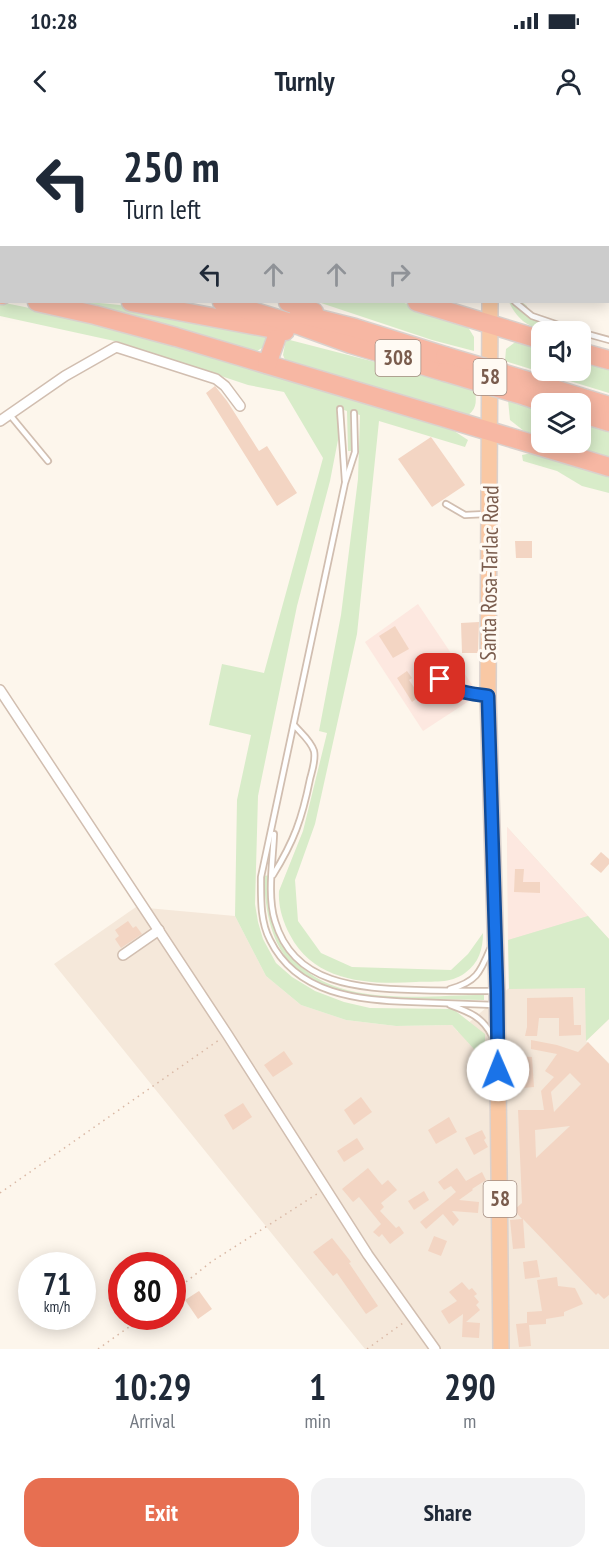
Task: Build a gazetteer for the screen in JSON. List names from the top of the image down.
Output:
{
  "streets": {
    "highway": ["308", "58", "Santa Rosa-Tarlac Road"]
  },
  "page": {
    "status": "10:28",
    "header": "Turnly",
    "turn": ["250 m", "Turn left"],
    "speed": "71 km/h",
    "limit": "80",
    "eta": [
      "10:29",
      "Arrival",
      "1",
      "min",
      "290",
      "m"
    ],
    "buttons": ["Exit", "Share"]
  }
}
